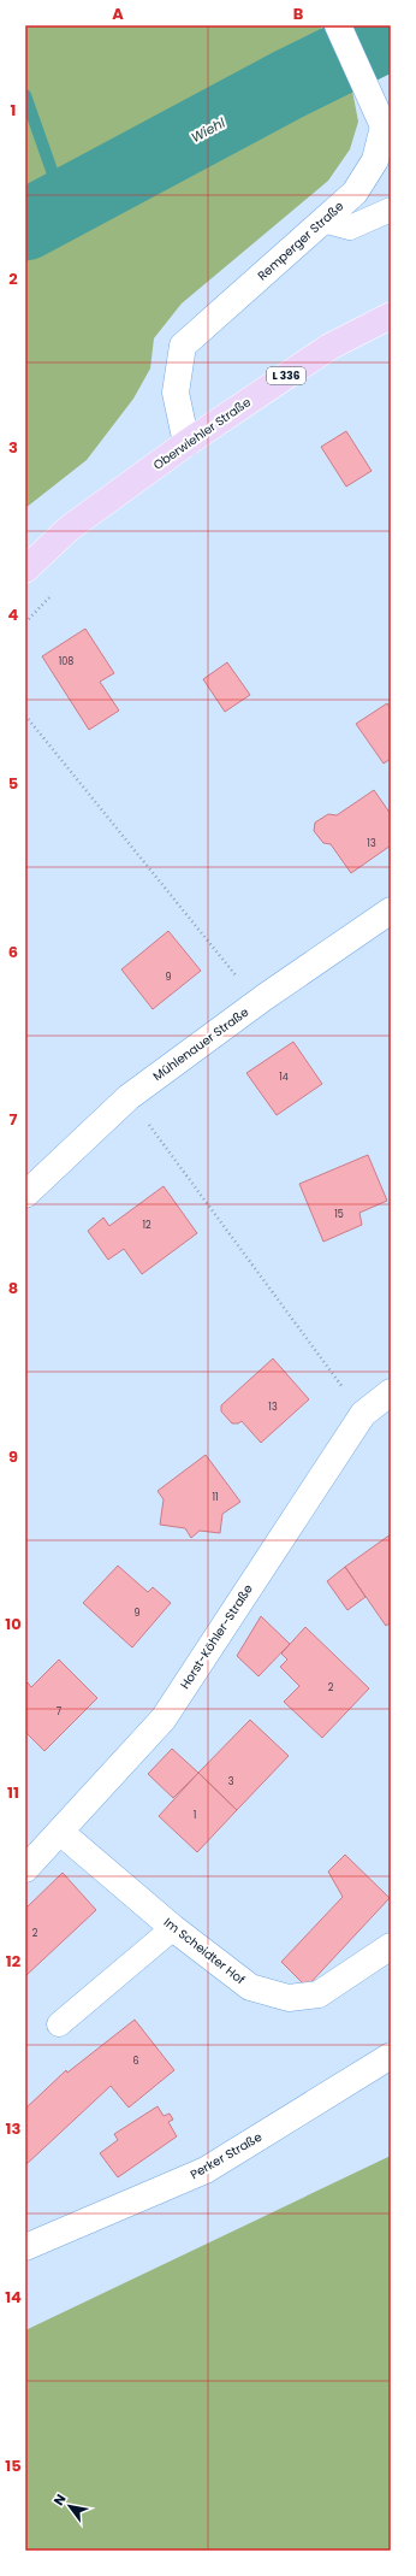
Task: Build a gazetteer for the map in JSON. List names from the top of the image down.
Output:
{
  "streets": {
    "main road": ["L 336", "Oberwiehler Straße"],
    "street": [
      "Remperger Straße",
      "Mühlenauer Straße",
      "Horst-Köhler-Straße",
      "Im Scheidter Hof",
      "Perker Straße"
    ]
  },
  "crossings": [
    ["Remperger Straße", "Oberwiehler Straße"],
    ["Horst-Köhler-Straße", "Im Scheidter Hof"]
  ],
  "water": ["Wiehl"],
  "house_numbers": [
    "108",
    "13",
    "9",
    "14",
    "15",
    "12",
    "13",
    "11",
    "9",
    "2",
    "7",
    "3",
    "1",
    "2",
    "6"
  ],
  "north": "top left",
  "grid": {
    "columns": ["A", "B"],
    "rows": [
      "1",
      "2",
      "3",
      "4",
      "5",
      "6",
      "7",
      "8",
      "9",
      "10",
      "11",
      "12",
      "13",
      "14",
      "15"
    ]
  }
}
